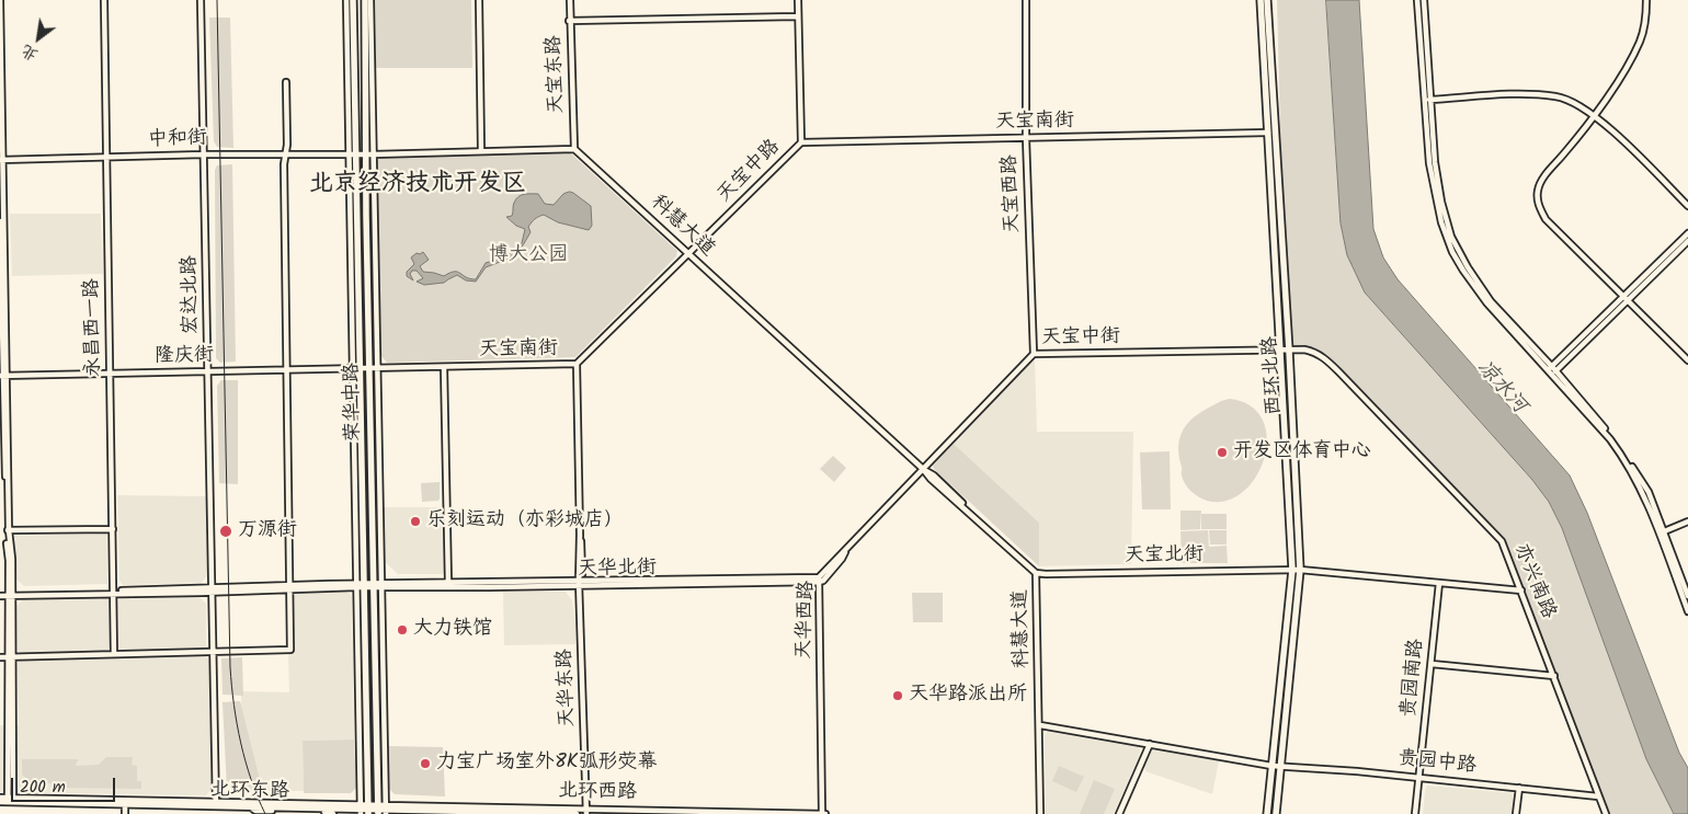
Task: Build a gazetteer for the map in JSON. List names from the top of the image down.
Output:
{
  "streets": {
    "main road": ["西环北路", "荣华中路"],
    "street": [
      "天宝东路",
      "天宝南街",
      "中和街",
      "天宝中路",
      "天宝西路",
      "科慧大道",
      "宏达北路",
      "永昌西一路",
      "天宝中街",
      "隆庆街",
      "天宝北街",
      "天华北街",
      "亦兴南路",
      "天华西路",
      "贵园南路",
      "天华东路",
      "贵园中路",
      "北环东路",
      "北环西路"
    ]
  },
  "crossings": [
    ["天宝东路", "科慧大道"],
    ["天宝南街", "天宝中路"],
    ["天宝南街", "天宝西路"],
    ["天宝南街", "科慧大道"],
    ["天宝南街", "隆庆街"],
    ["天宝南街", "西环北路"],
    ["天宝南街", "荣华中路"],
    ["天宝南街", "天华东路"],
    ["中和街", "宏达北路"],
    ["中和街", "永昌西一路"],
    ["中和街", "荣华中路"],
    ["天宝中路", "科慧大道"],
    ["天宝西路", "天宝中街"],
    ["科慧大道", "天宝中街"],
    ["科慧大道", "天宝北街"],
    ["科慧大道", "天华西路"],
    ["科慧大道", "贵园中路"],
    ["宏达北路", "隆庆街"],
    ["宏达北路", "北环东路"],
    ["永昌西一路", "隆庆街"],
    ["天宝中街", "西环北路"],
    ["天宝中街", "亦兴南路"],
    ["天宝中街", "天华西路"],
    ["隆庆街", "荣华中路"],
    ["西环北路", "天宝北街"],
    ["西环北路", "亦兴南路"],
    ["西环北路", "贵园中路"],
    ["荣华中路", "天华北街"],
    ["荣华中路", "北环东路"],
    ["荣华中路", "北环西路"],
    ["天宝北街", "亦兴南路"],
    ["天宝北街", "贵园南路"],
    ["天华北街", "天华西路"],
    ["天华北街", "天华东路"],
    ["亦兴南路", "贵园中路"],
    ["天华西路", "北环西路"],
    ["贵园南路", "贵园中路"],
    ["天华东路", "北环西路"],
    ["北环东路", "北环西路"]
  ],
  "districts": ["北京经济技术开发区"],
  "water": ["凉水河"],
  "parks": ["博大公园"],
  "places": [
    "开发区体育中心",
    "乐刻运动（亦彩城店）",
    "万源街",
    "大力铁馆",
    "天华路派出所",
    "力宝广场室外8K弧形荧幕"
  ],
  "scale_bar": "200 m",
  "north": "bottom left"
}
